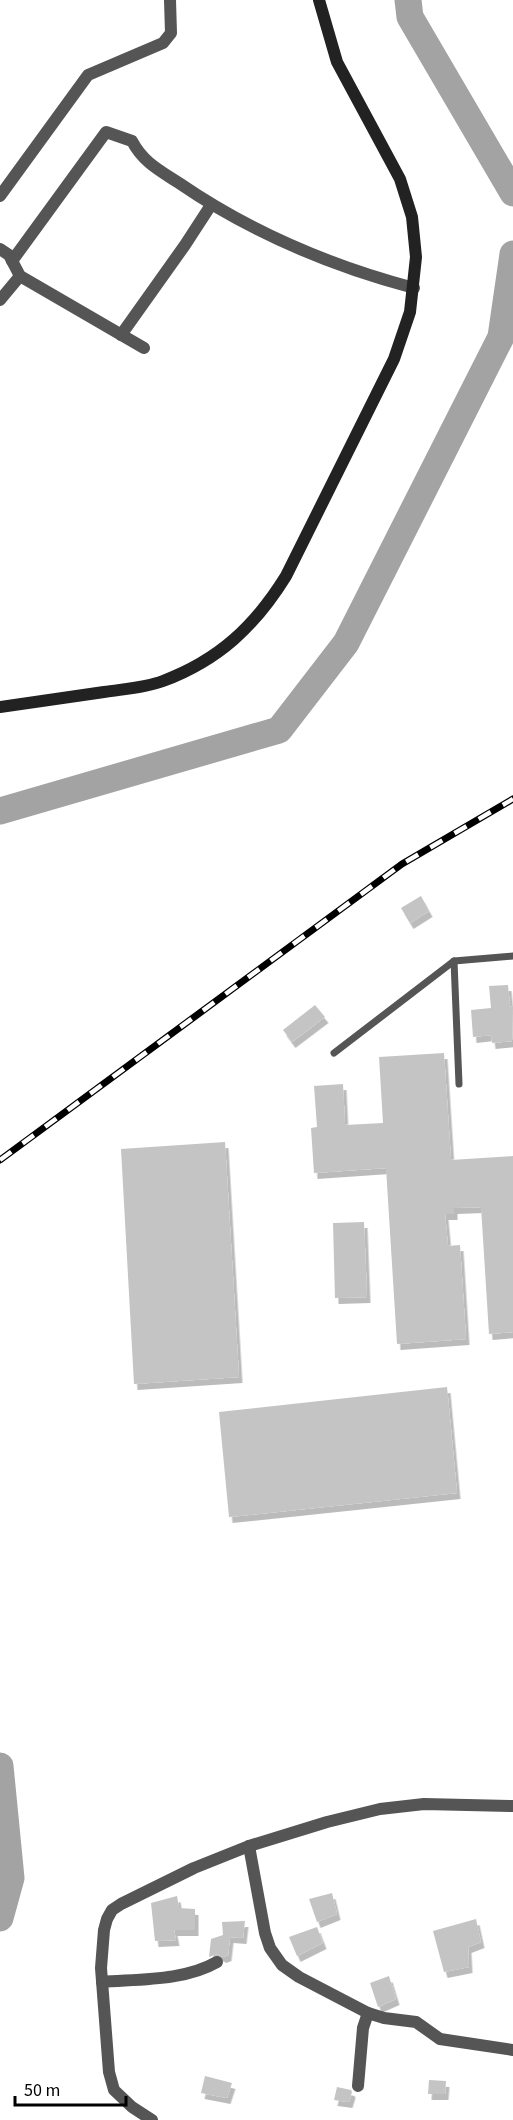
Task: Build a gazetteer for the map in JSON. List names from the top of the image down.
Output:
{
  "scale_bar": "50 m"
}
